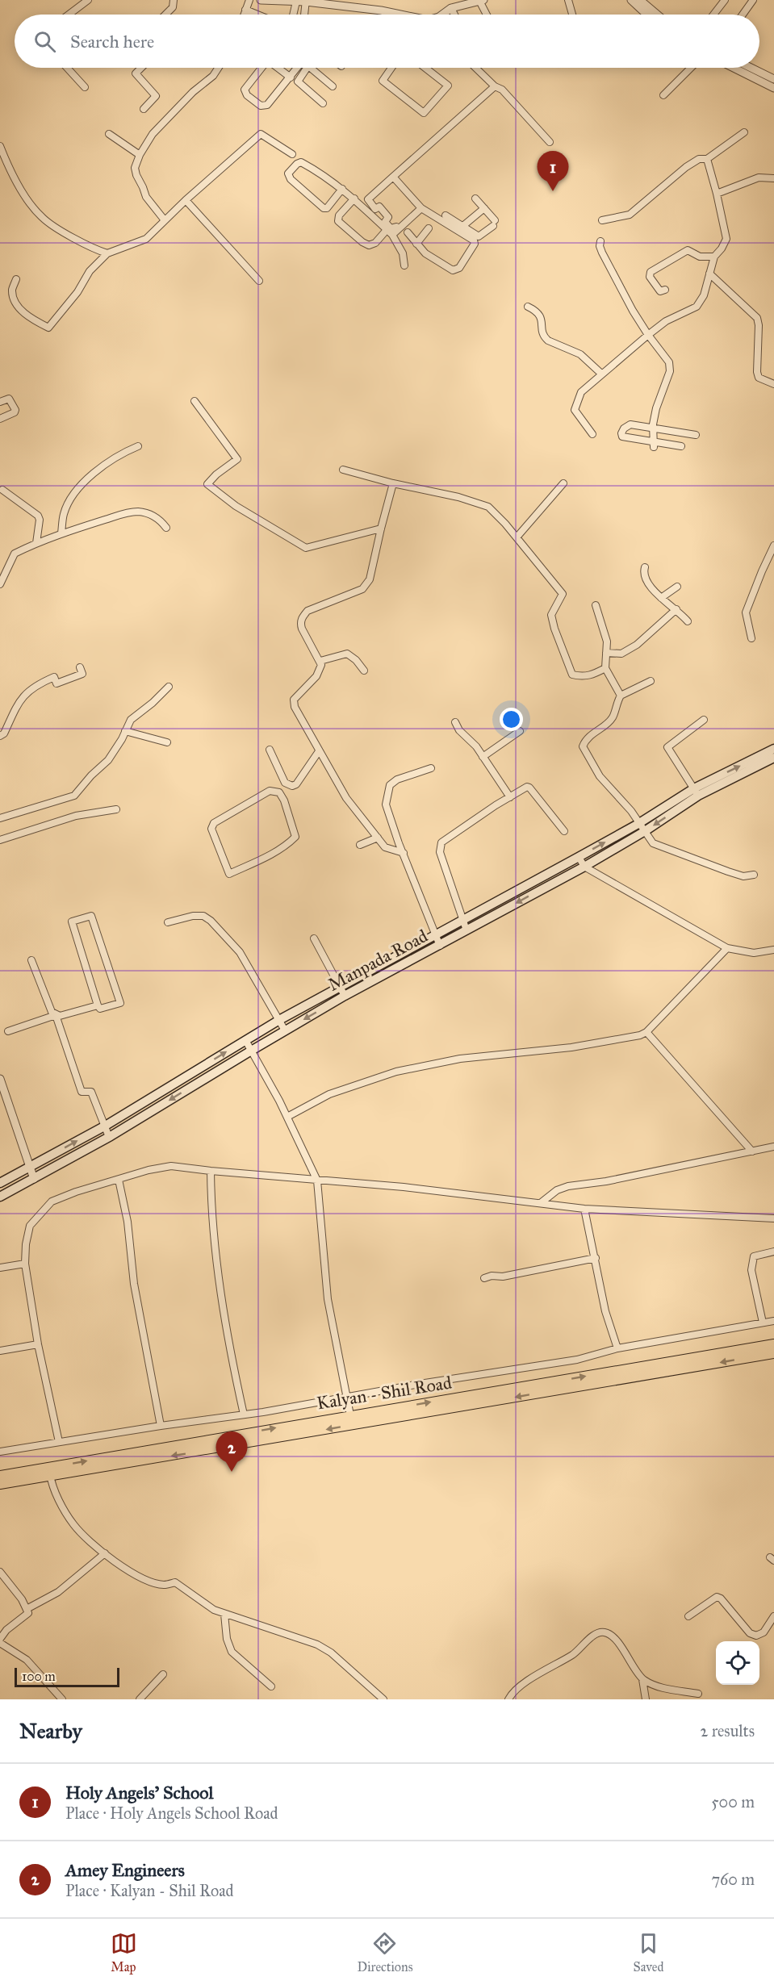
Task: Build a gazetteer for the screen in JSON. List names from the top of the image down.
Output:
{
  "streets": {
    "main road": ["Manpada Road", "Kalyan - Shil Road"]
  },
  "scale_bar": "100 m",
  "page": {
    "search": "Search here",
    "pins": ["1", "2"],
    "scale": "100 m",
    "heading": ["Nearby", "2 results"],
    "list": [
      {
        "mark": "1",
        "name": "Holy Angels' School",
        "note": "Place · Holy Angels School Road",
        "value": "500 m"
      },
      {
        "mark": "2",
        "name": "Amey Engineers",
        "note": "Place · Kalyan - Shil Road",
        "value": "760 m"
      }
    ],
    "nav": ["Map", "Directions", "Saved"]
  }
}
